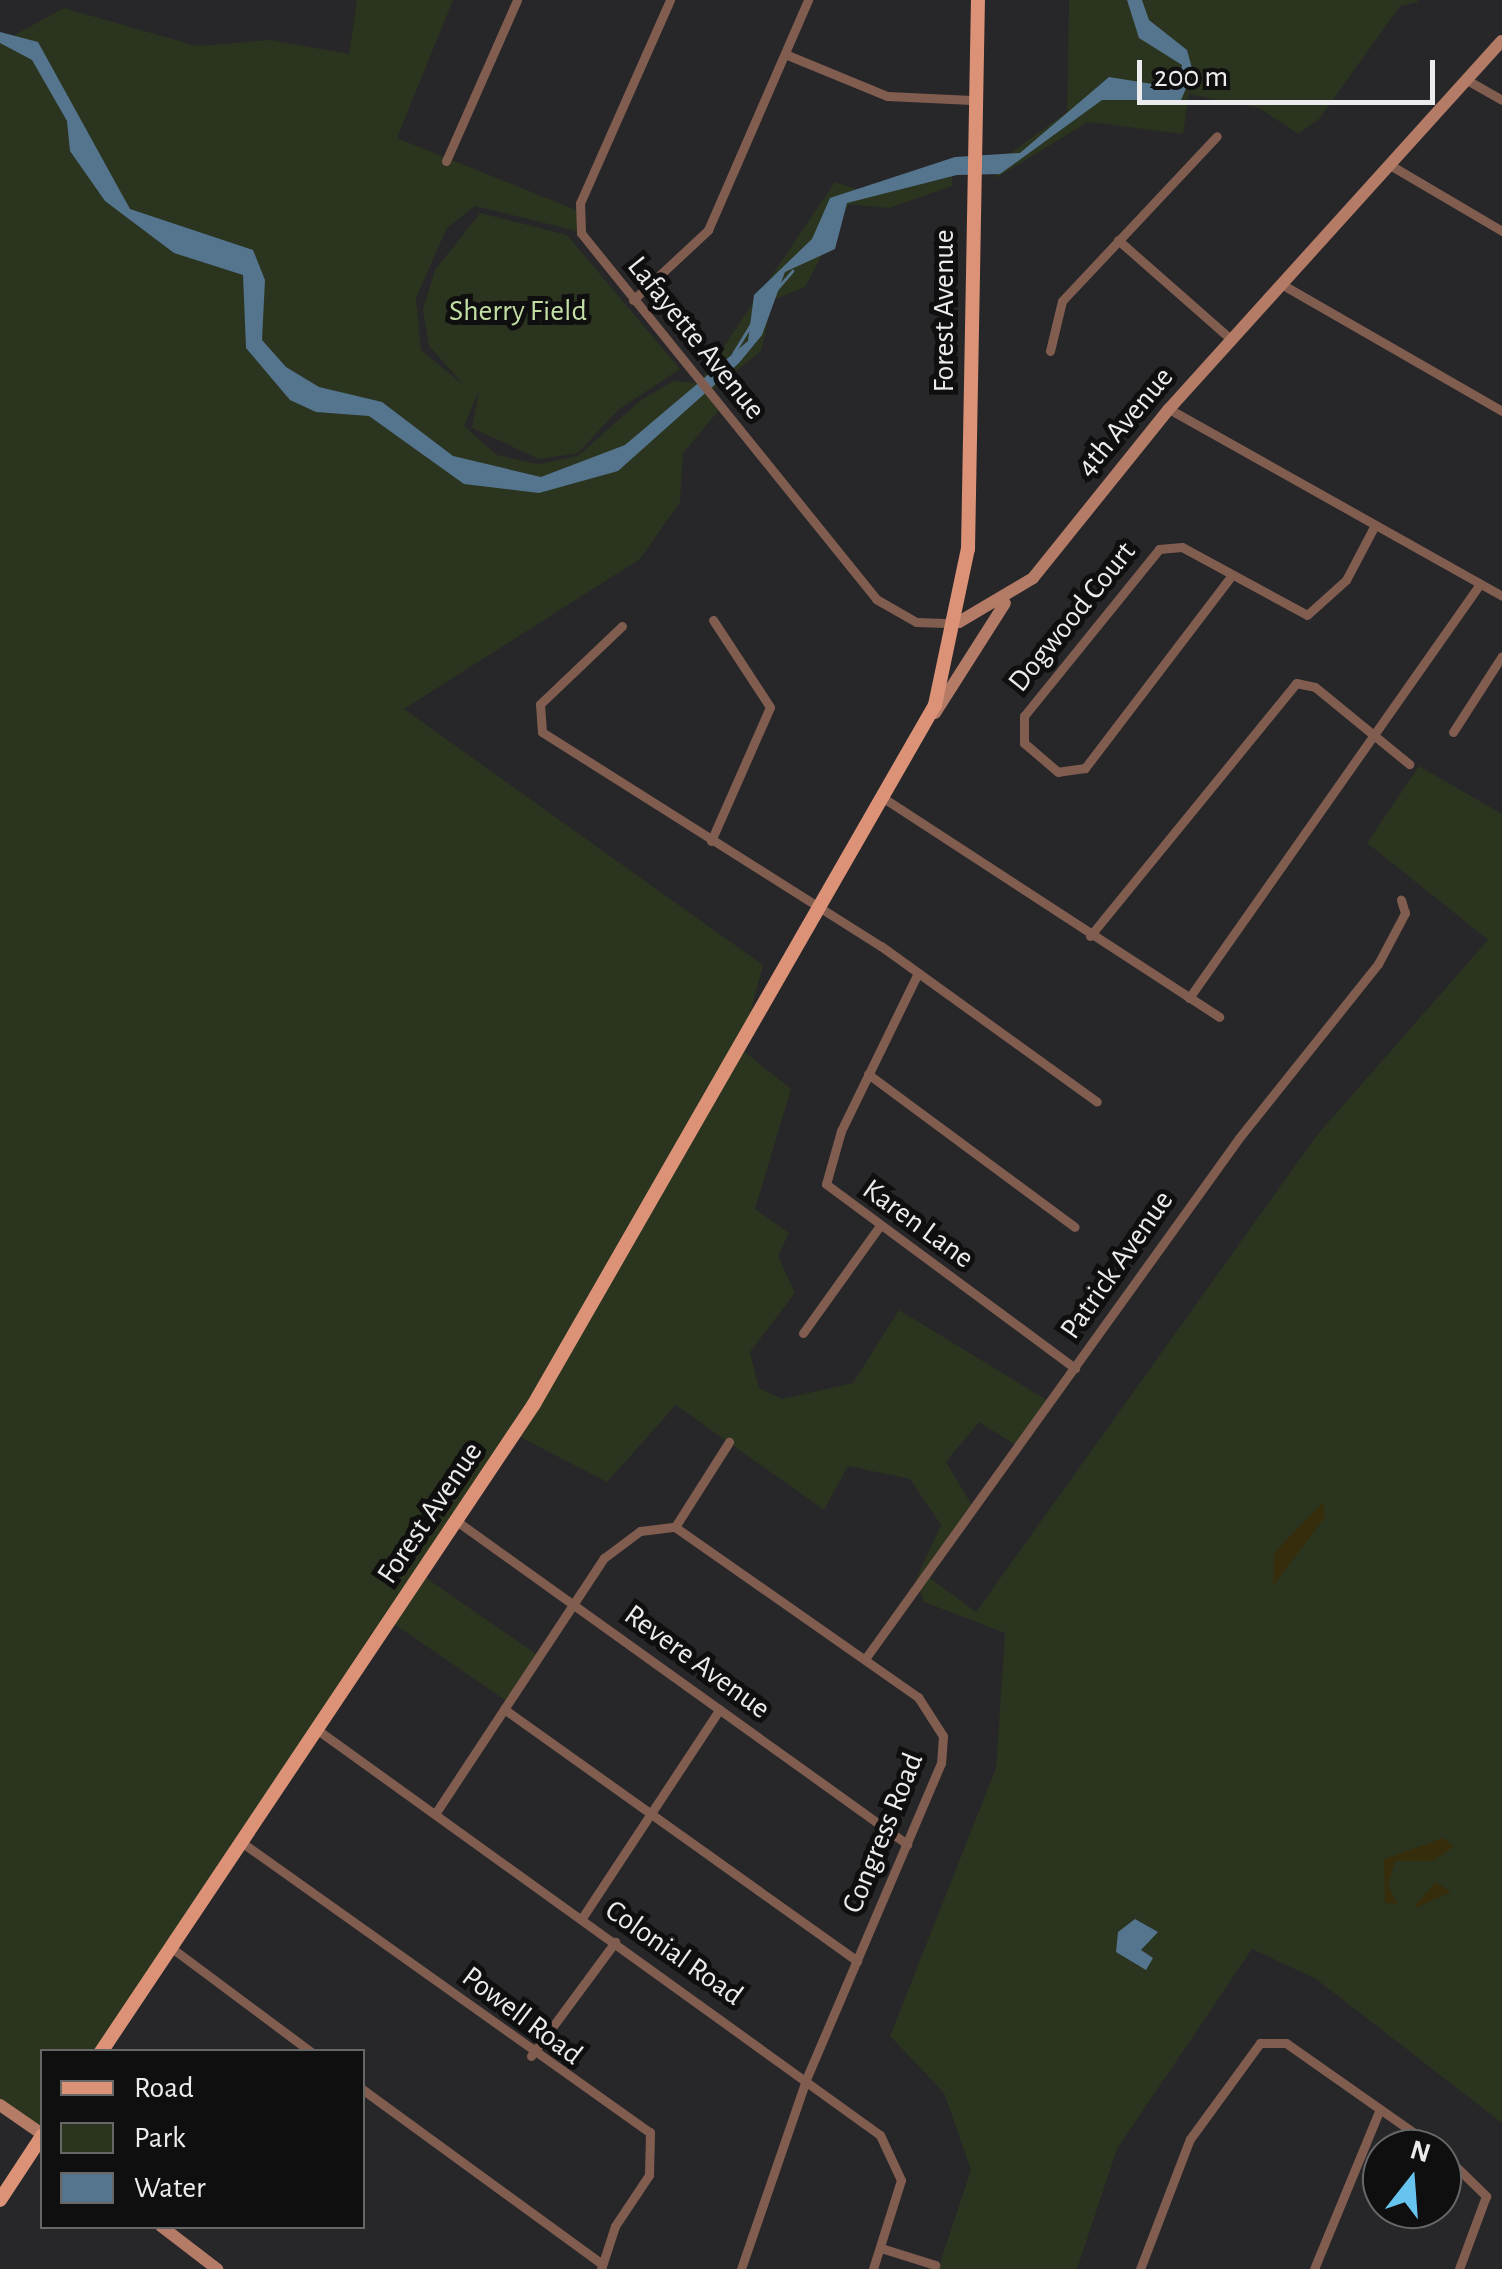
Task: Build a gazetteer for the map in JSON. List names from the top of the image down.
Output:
{
  "streets": {
    "main road": ["Forest Avenue", "4th Avenue"],
    "street": [
      "Lafayette Avenue",
      "Dogwood Court",
      "Karen Lane",
      "Patrick Avenue",
      "Revere Avenue",
      "Congress Road",
      "Colonial Road",
      "Powell Road"
    ]
  },
  "crossings": [
    ["Forest Avenue", "Lafayette Avenue"],
    ["Forest Avenue", "4th Avenue"],
    ["Forest Avenue", "Revere Avenue"],
    ["Forest Avenue", "Colonial Road"],
    ["Forest Avenue", "Powell Road"],
    ["Lafayette Avenue", "4th Avenue"],
    ["Karen Lane", "Patrick Avenue"],
    ["Patrick Avenue", "Congress Road"],
    ["Revere Avenue", "Congress Road"],
    ["Congress Road", "Colonial Road"]
  ],
  "parks": ["Sherry Field"],
  "legend": ["Road", "Park", "Water"],
  "scale_bar": "200 m",
  "north": "top"
}
